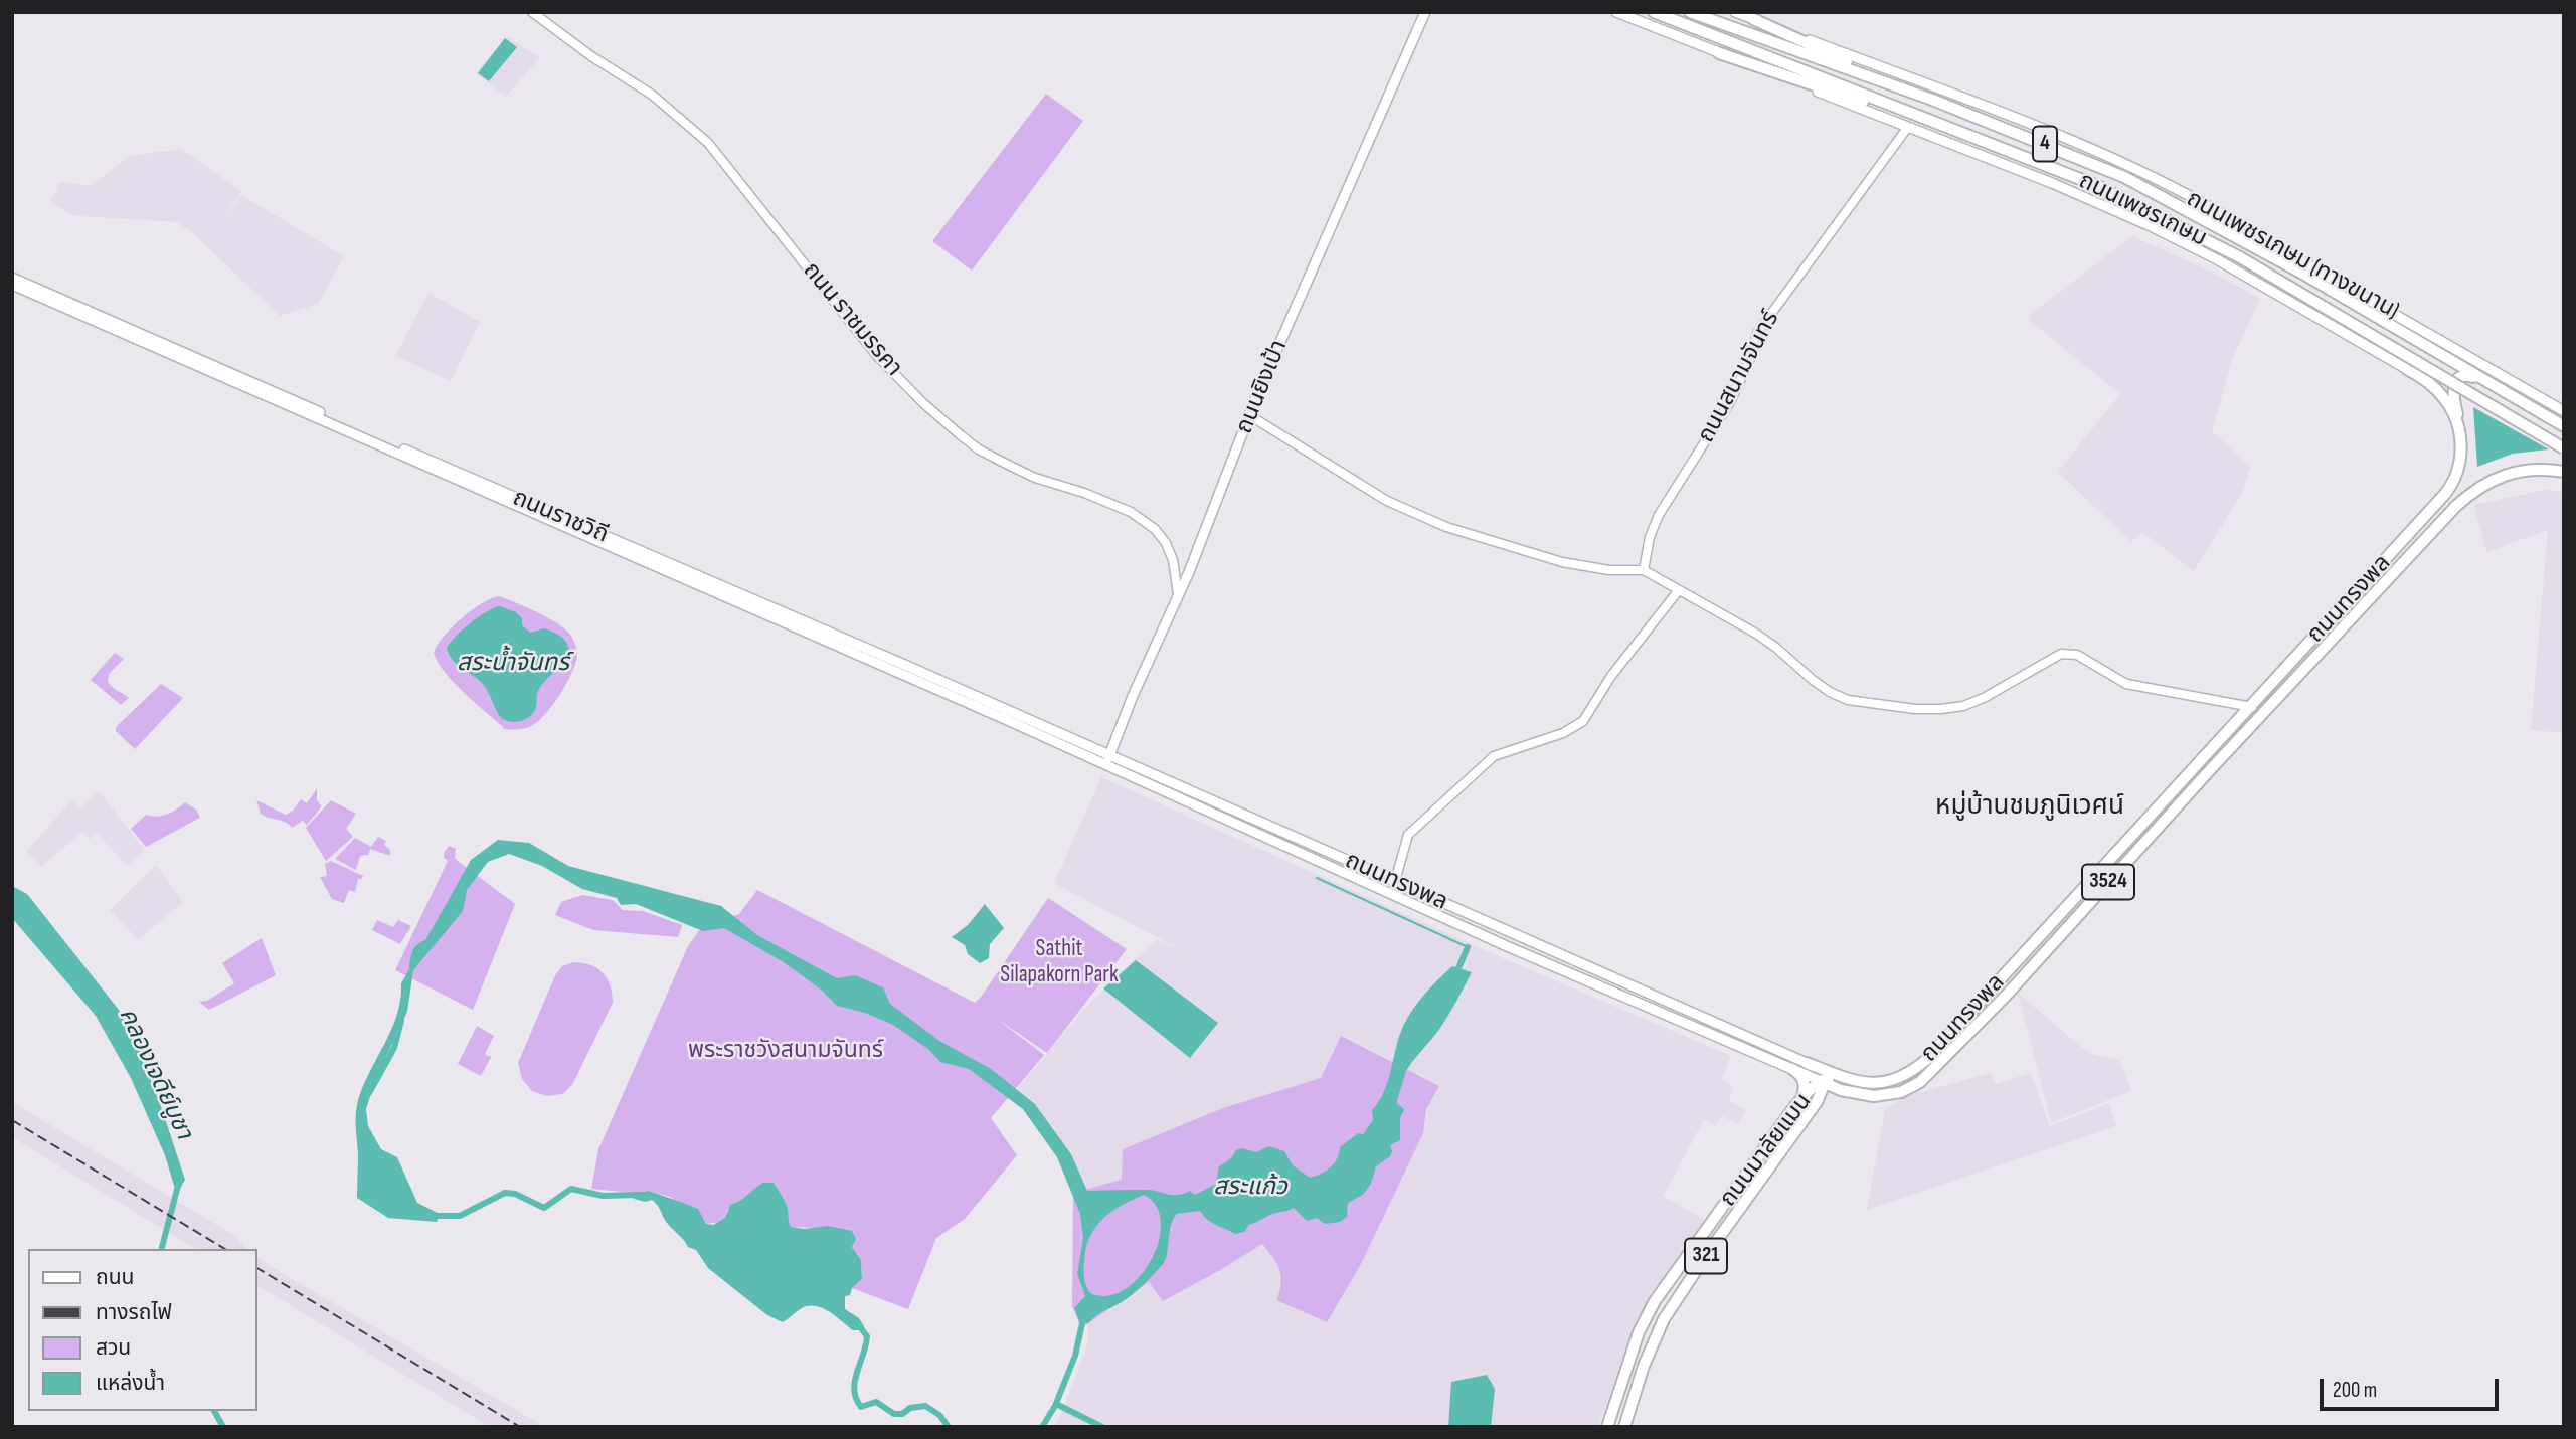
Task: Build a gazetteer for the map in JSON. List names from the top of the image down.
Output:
{
  "streets": {
    "highway": [
      "4",
      "ถนนเพชรเกษม",
      "ถนนทรงพล",
      "3524",
      "ถนนมาลัยแมน",
      "321"
    ],
    "main road": ["ถนนเพชรเกษม (ทางขนาน)", "ถนนยิงเป้า", "ถนนราชวิถี"],
    "street": ["ถนน ราชมรรคา", "ถนนสนามจันทร์"]
  },
  "crossings": [
    ["ถนนเพชรเกษม (ทางขนาน)", "ถนนสนามจันทร์"],
    ["ถนนเพชรเกษม (ทางขนาน)", "ถนนทรงพล"],
    ["ถนน ราชมรรคา", "ถนนยิงเป้า"],
    ["ถนนยิงเป้า", "ถนนราชวิถี"],
    ["ถนนยิงเป้า", "ถนนทรงพล"],
    ["ถนนราชวิถี", "ถนนทรงพล"],
    ["ถนนทรงพล", "ถนนมาลัยแมน"]
  ],
  "districts": ["หมู่บ้านชมภูนิเวศน์"],
  "water": ["สระน้ำจันทร์", "คลองเจดีย์บูชา", "สระแก้ว"],
  "parks": ["Sathit Silapakorn Park", "พระราชวังสนามจันทร์"],
  "legend": [
    "ถนน",
    "ทางรถไฟ",
    "สวน",
    "แหล่งน้ำ"
  ],
  "scale_bar": "200 m"
}
